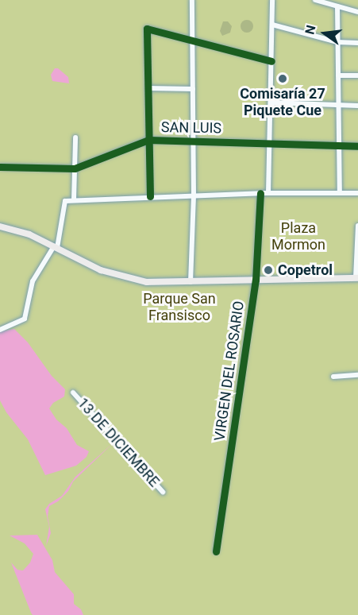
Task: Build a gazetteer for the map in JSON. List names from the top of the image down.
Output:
{
  "streets": {
    "street": ["SAN LUIS", "VIRGEN DEL ROSARIO", "13 DE DICIEMBRE"]
  },
  "parks": ["Plaza Mormon", "Parque San Fransisco"],
  "places": ["Comisaría 27 Piquete Cue", "Copetrol"],
  "north": "left"
}
